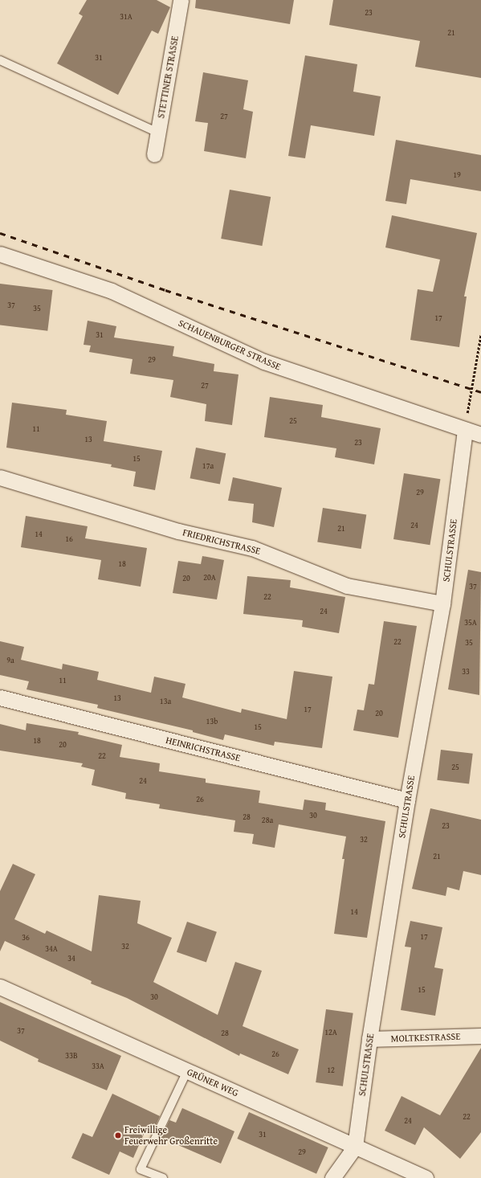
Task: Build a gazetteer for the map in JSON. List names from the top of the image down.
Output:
{
  "streets": {
    "street": [
      "STETTINER STRASSE",
      "SCHAUENBURGER STRASSE",
      "FRIEDRICHSTRASSE",
      "SCHULSTRASSE",
      "HEINRICHSTRASSE",
      "MOLTKESTRASSE",
      "GRÜNER WEG"
    ]
  },
  "crossings": [
    ["SCHAUENBURGER STRASSE", "SCHULSTRASSE"],
    ["FRIEDRICHSTRASSE", "SCHULSTRASSE"],
    ["SCHULSTRASSE", "HEINRICHSTRASSE"],
    ["SCHULSTRASSE", "MOLTKESTRASSE"],
    ["SCHULSTRASSE", "GRÜNER WEG"]
  ],
  "places": ["Freiwillige Feuerwehr Großenritte"],
  "house_numbers": [
    "23",
    "31A",
    "21",
    "31",
    "27",
    "19",
    "37",
    "35",
    "17",
    "31",
    "29",
    "27",
    "25",
    "11",
    "13",
    "23",
    "15",
    "17a",
    "29",
    "24",
    "21",
    "14",
    "16",
    "18",
    "20A",
    "20",
    "37",
    "22",
    "24",
    "35A",
    "22",
    "35",
    "9a",
    "33",
    "11",
    "13",
    "13a",
    "17",
    "20",
    "13b",
    "15",
    "18",
    "20",
    "22",
    "25",
    "24",
    "26",
    "30",
    "28",
    "28a",
    "23",
    "32",
    "21",
    "14",
    "17",
    "36",
    "32",
    "34A",
    "34",
    "15",
    "30",
    "37",
    "12A",
    "28",
    "26",
    "33B",
    "33A",
    "12",
    "22",
    "24",
    "31",
    "29"
  ]
}
